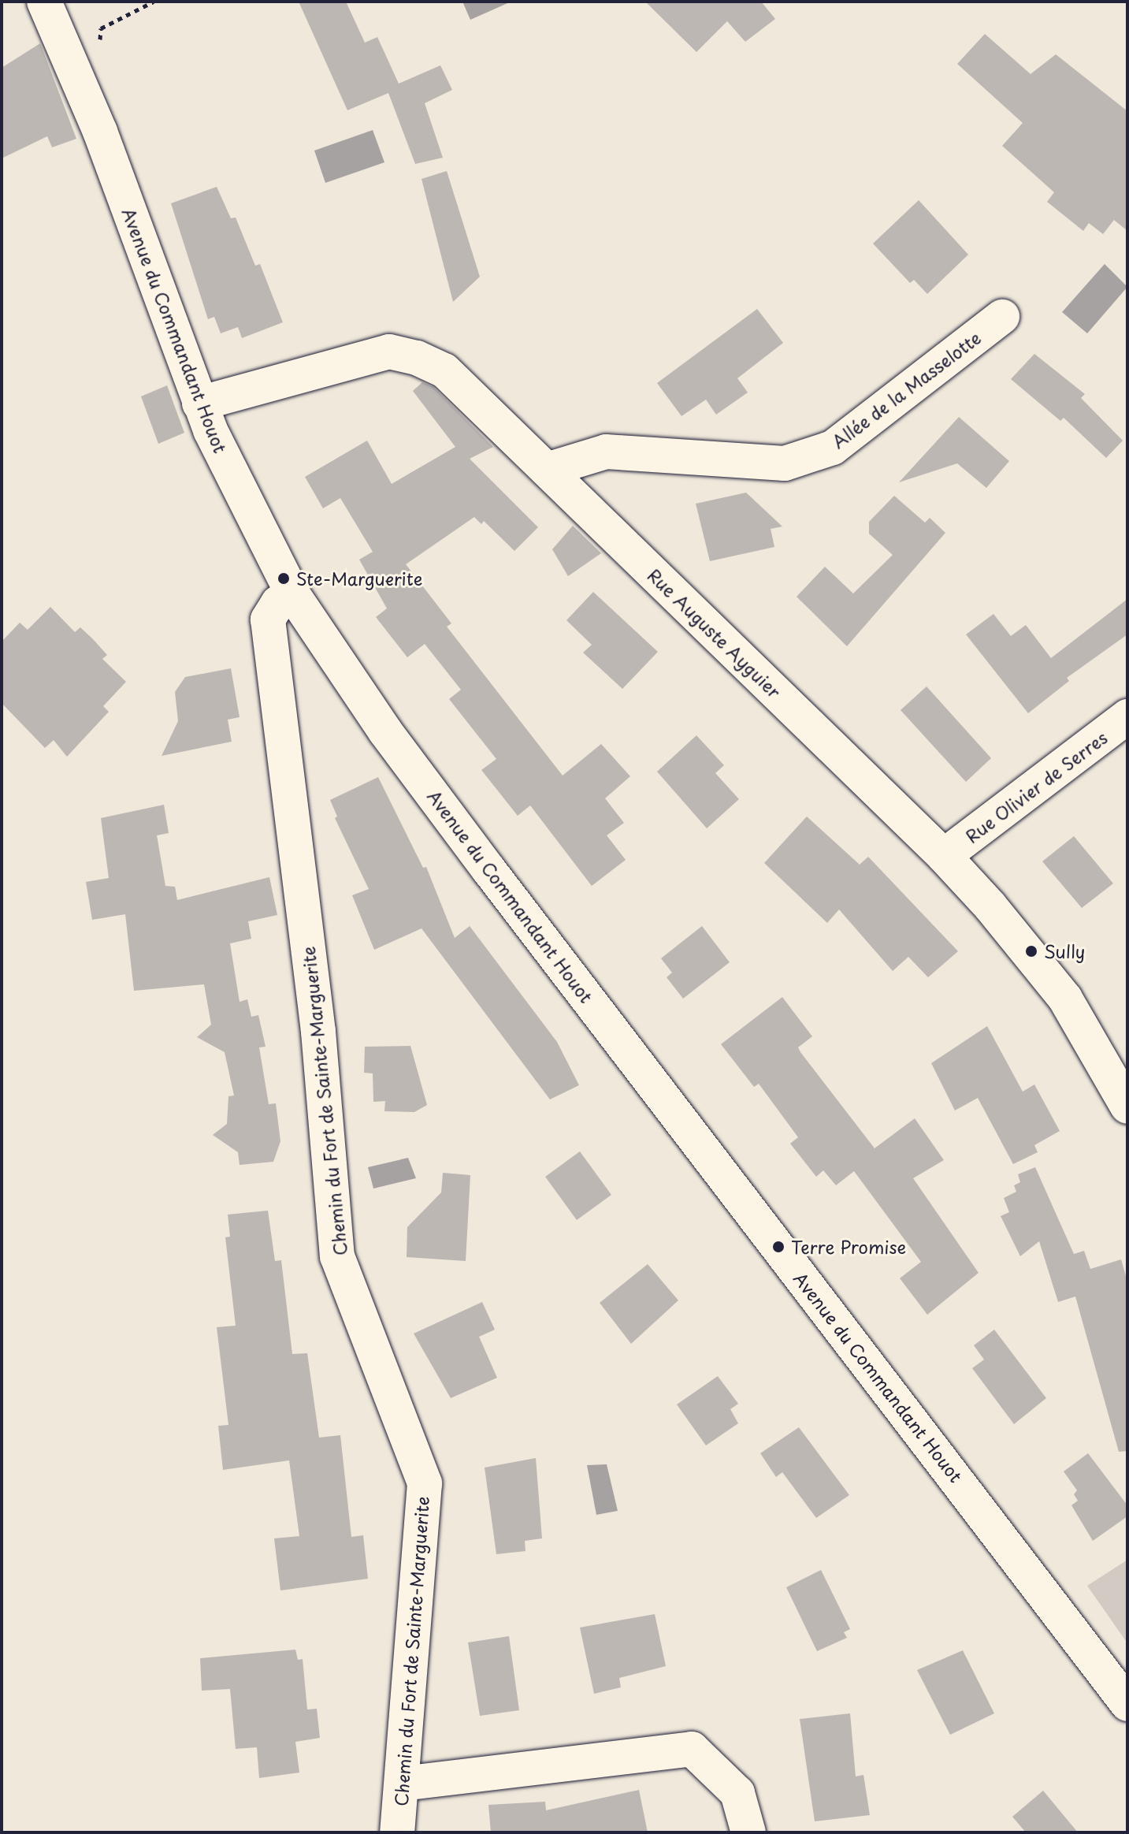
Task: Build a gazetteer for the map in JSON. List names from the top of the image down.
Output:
{
  "streets": {
    "street": [
      "Avenue du Commandant Houot",
      "Allée de la Masselotte",
      "Rue Auguste Ayguier",
      "Rue Olivier de Serres",
      "Chemin du Fort de Sainte-Marguerite"
    ]
  },
  "crossings": [
    ["Avenue du Commandant Houot", "Rue Auguste Ayguier"],
    ["Avenue du Commandant Houot", "Chemin du Fort de Sainte-Marguerite"],
    ["Allée de la Masselotte", "Rue Auguste Ayguier"],
    ["Rue Auguste Ayguier", "Rue Olivier de Serres"]
  ],
  "places": ["Ste-Marguerite", "Sully", "Terre Promise"]
}
